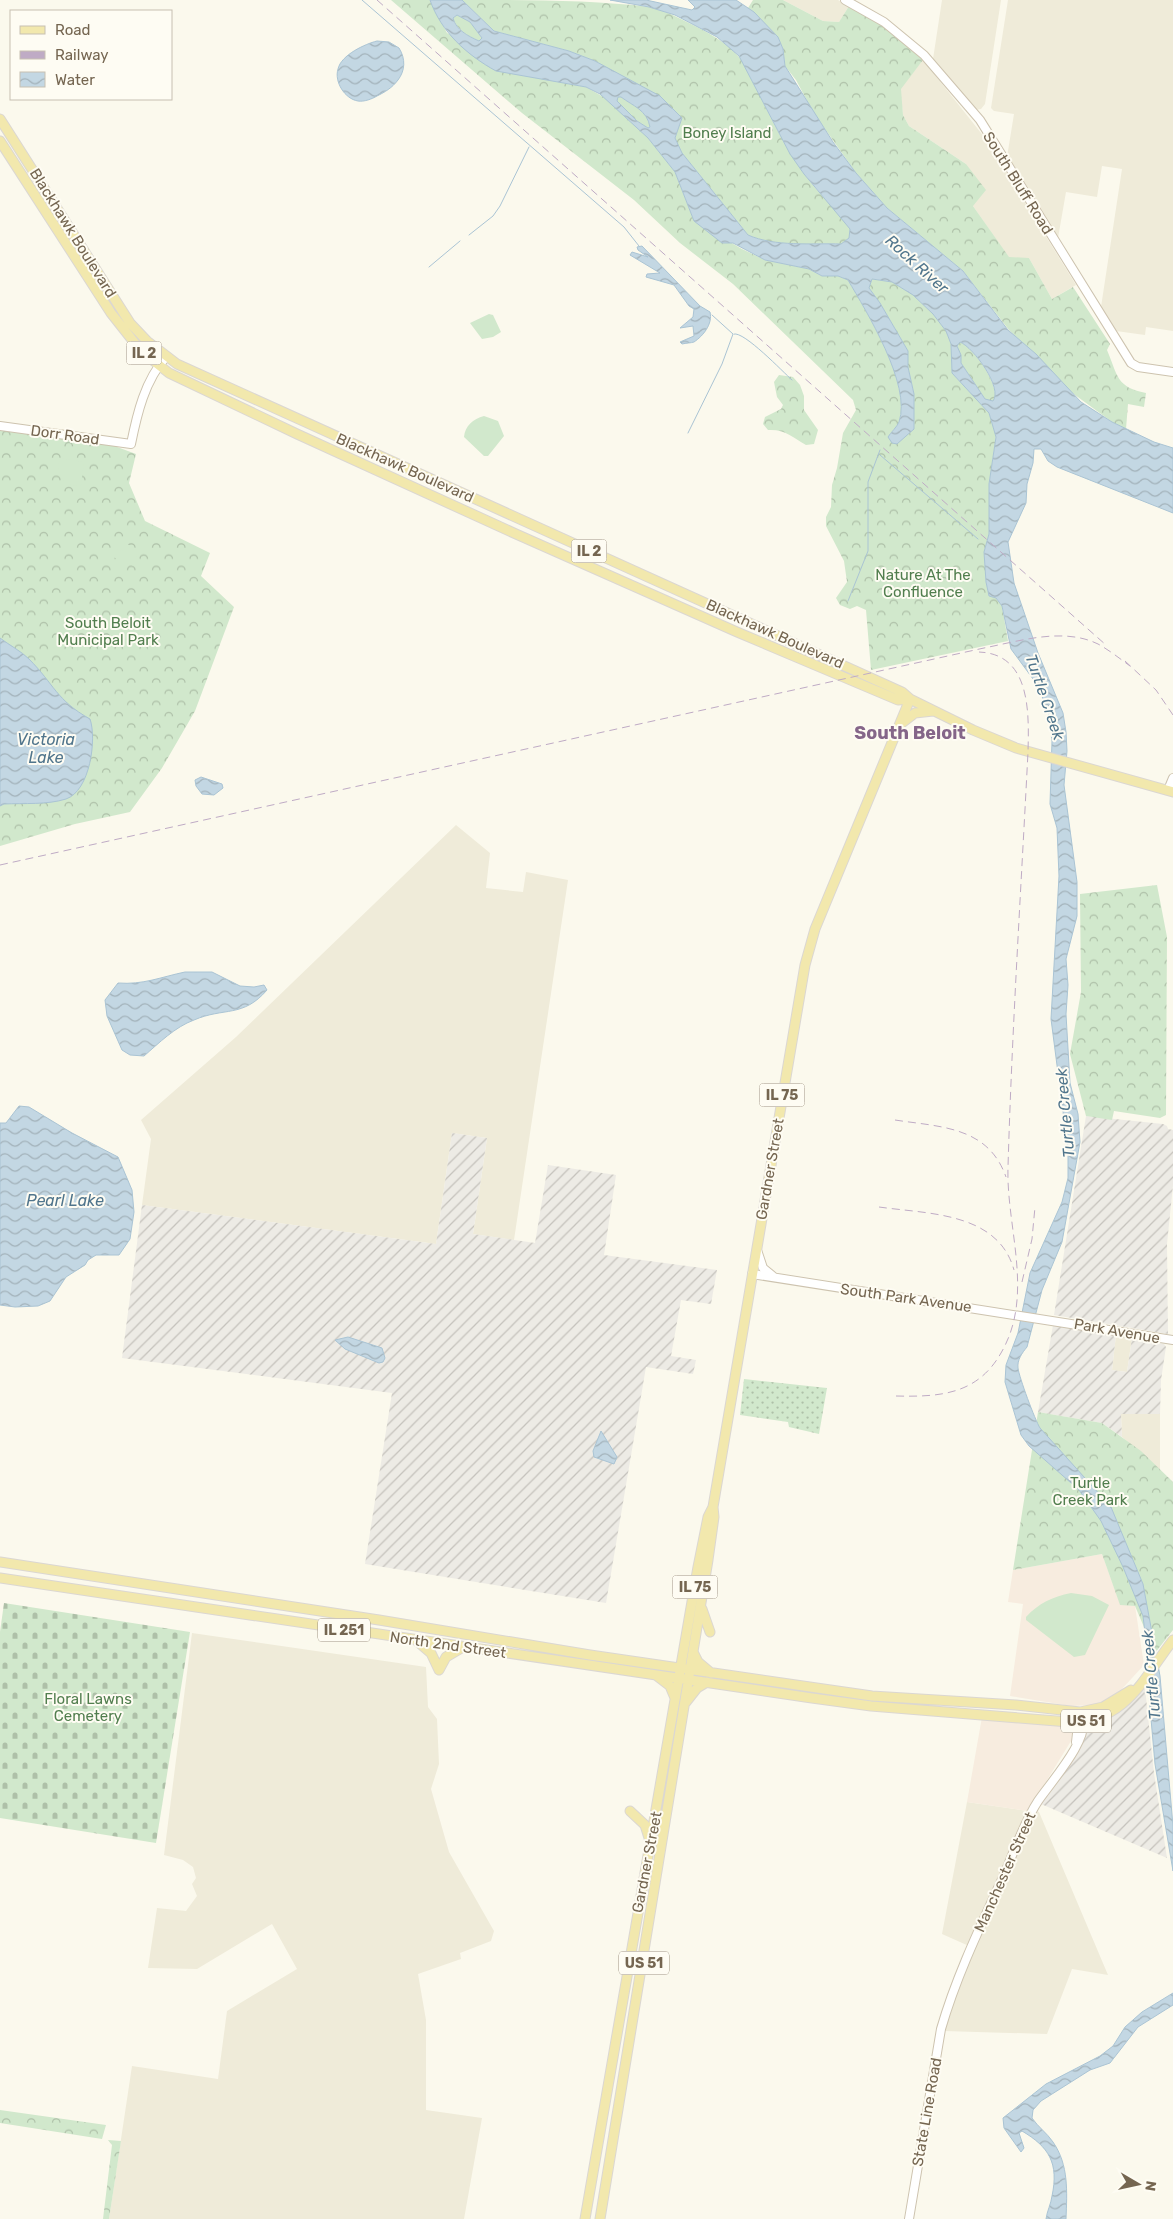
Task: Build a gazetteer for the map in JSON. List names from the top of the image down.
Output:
{
  "streets": {
    "main road": [
      "Blackhawk Boulevard",
      "IL 2",
      "IL 75",
      "Gardner Street",
      "IL 251",
      "North 2nd Street",
      "US 51"
    ],
    "street": [
      "South Bluff Road",
      "Dorr Road",
      "South Park Avenue",
      "Park Avenue",
      "Manchester Street",
      "State Line Road"
    ]
  },
  "crossings": [
    ["Blackhawk Boulevard", "Dorr Road"],
    ["Blackhawk Boulevard", "Gardner Street"],
    ["Gardner Street", "South Park Avenue"],
    ["Gardner Street", "North 2nd Street"],
    ["Gardner Street", "US 51"],
    ["South Park Avenue", "Park Avenue"],
    ["North 2nd Street", "US 51"],
    ["US 51", "Manchester Street"],
    ["Manchester Street", "State Line Road"]
  ],
  "districts": ["South Beloit"],
  "water": [
    "Rock River",
    "Turtle Creek",
    "Victoria Lake",
    "Pearl Lake"
  ],
  "parks": [
    "Boney Island",
    "Nature At The Confluence",
    "South Beloit Municipal Park",
    "Turtle Creek Park",
    "Floral Lawns Cemetery"
  ],
  "legend": ["Road", "Railway", "Water"],
  "north": "right"
}
